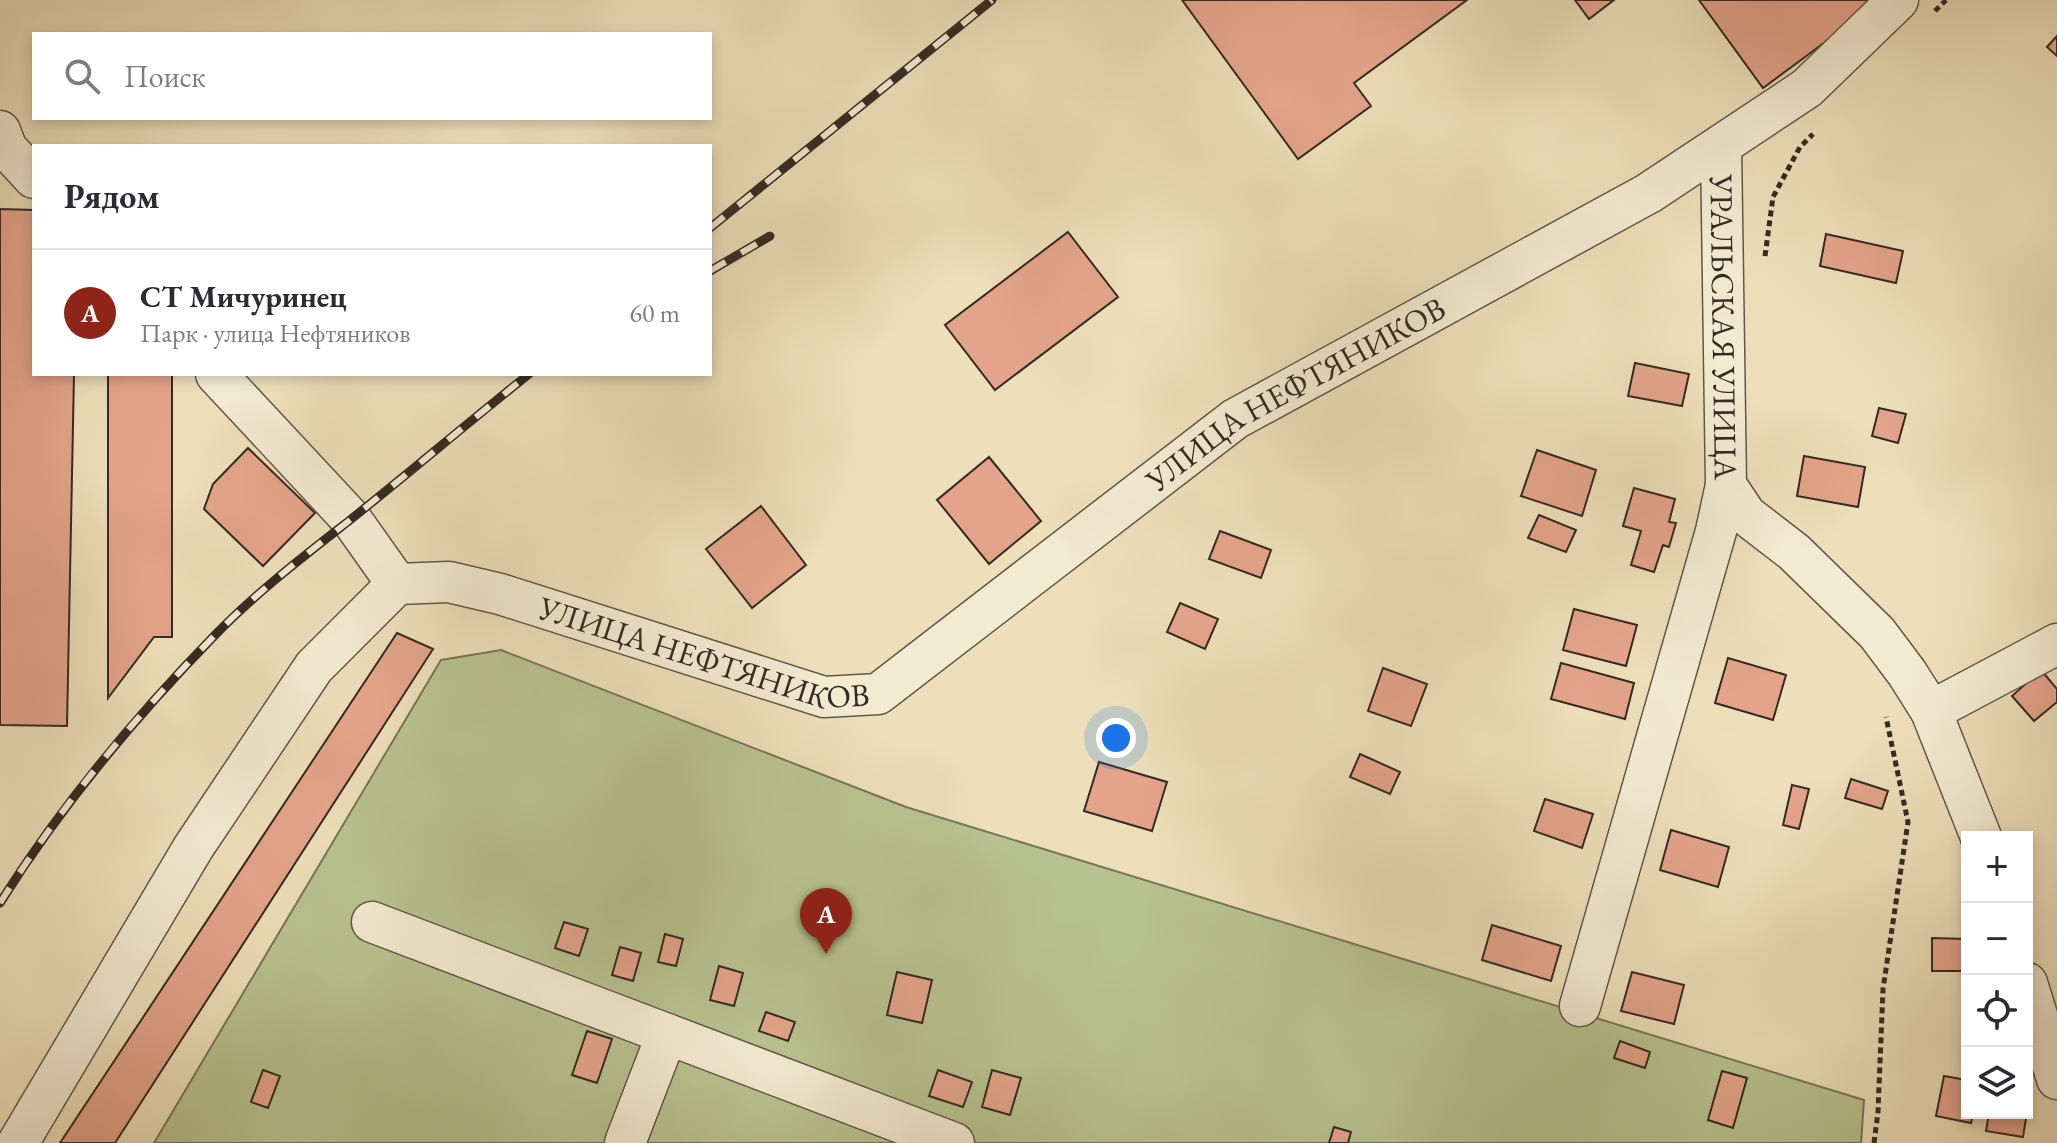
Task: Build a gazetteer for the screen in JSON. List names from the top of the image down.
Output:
{
  "streets": {
    "street": ["УРАЛЬСКАЯ УЛИЦА", "УЛИЦА НЕФТЯНИКОВ"]
  },
  "crossings": [
    ["УРАЛЬСКАЯ УЛИЦА", "УЛИЦА НЕФТЯНИКОВ"]
  ],
  "page": {
    "search": "Поиск",
    "heading": "Рядом",
    "list": [
      {
        "mark": "A",
        "name": "СТ Мичуринец",
        "note": "Парк · улица Нефтяников",
        "value": "60 m"
      }
    ],
    "map_buttons": ["+", "−"],
    "pins": "A"
  }
}
